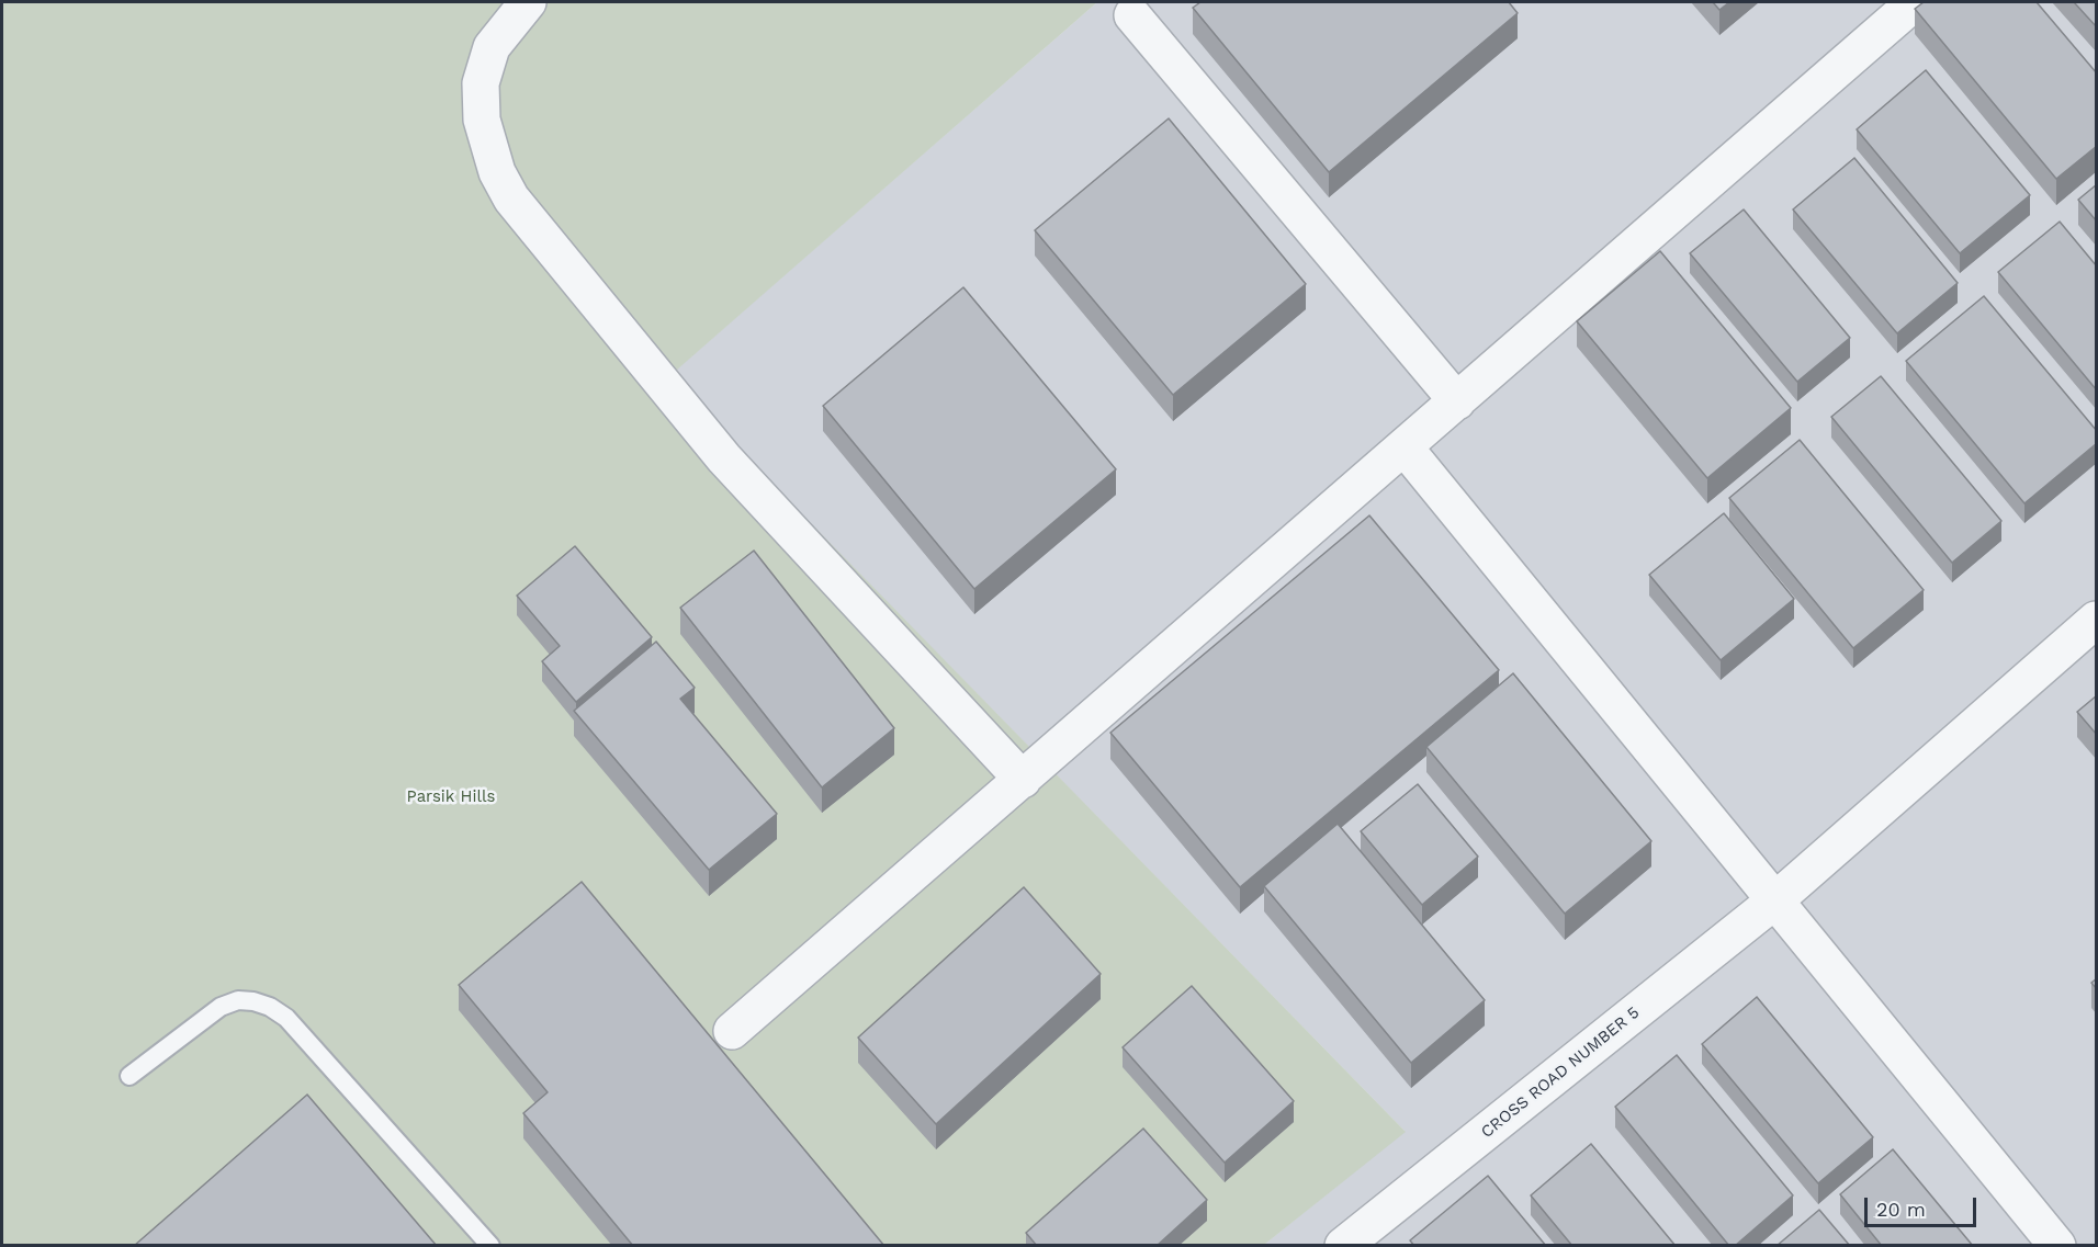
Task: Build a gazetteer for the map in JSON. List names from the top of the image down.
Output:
{
  "streets": {
    "street": ["CROSS ROAD NUMBER 5"]
  },
  "parks": ["Parsik Hills"],
  "scale_bar": "20 m"
}
